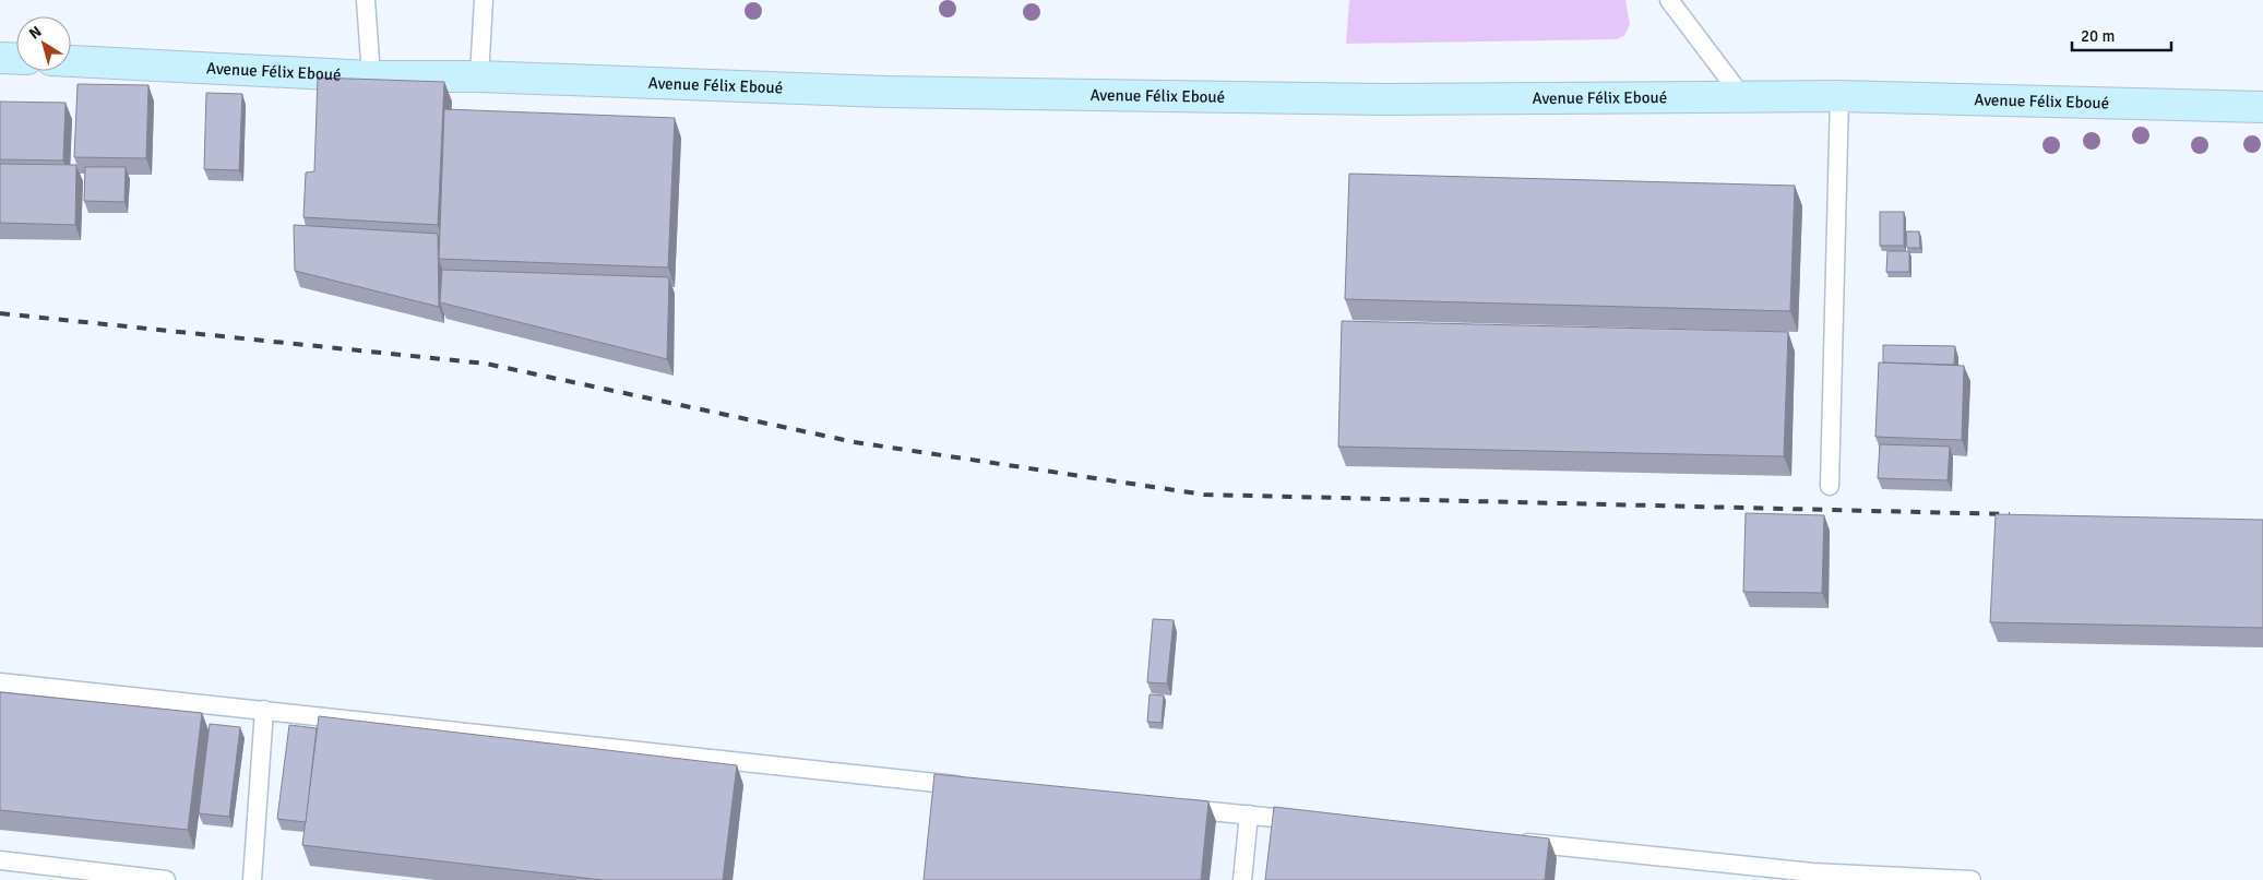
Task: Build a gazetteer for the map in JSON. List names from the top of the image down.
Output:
{
  "streets": {
    "street": ["Avenue Félix Eboué"]
  },
  "scale_bar": "20 m",
  "north": "top left"
}
